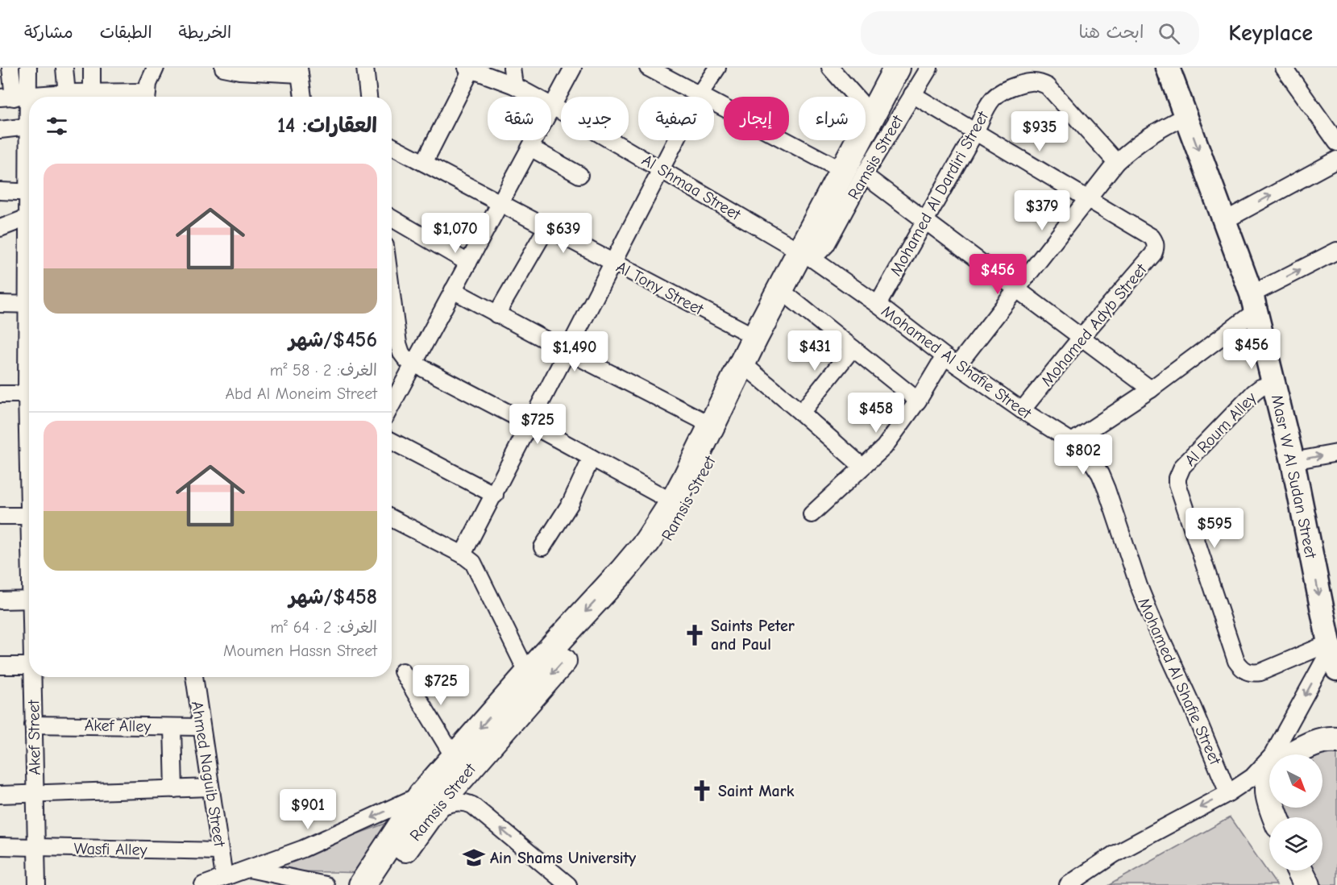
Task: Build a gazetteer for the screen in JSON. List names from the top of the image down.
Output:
{
  "streets": {
    "main road": ["Ramsis Street", "Masr W Al Sudan Street"],
    "street": [
      "Al Shmaa Street",
      "Mohamed Al Dardiri Street",
      "Al Tony Street",
      "Mohamed Adyb Street",
      "Mohamed Al Shafie Street",
      "Al Roum Alley",
      "Akef Alley",
      "Akef Street",
      "Ahmed Naguib Street",
      "Wasfi Alley"
    ]
  },
  "crossings": [
    ["Ramsis Street", "Al Shmaa Street"],
    ["Ramsis Street", "Al Tony Street"],
    ["Ramsis Street", "Mohamed Al Shafie Street"],
    ["Al Shmaa Street", "Mohamed Al Shafie Street"],
    ["Mohamed Al Dardiri Street", "Mohamed Al Shafie Street"],
    ["Mohamed Adyb Street", "Mohamed Al Shafie Street"],
    ["Al Roum Alley", "Masr W Al Sudan Street"],
    ["Akef Alley", "Akef Street"],
    ["Akef Alley", "Ahmed Naguib Street"],
    ["Akef Street", "Wasfi Alley"],
    ["Ahmed Naguib Street", "Wasfi Alley"]
  ],
  "one_way": ["Ramsis Street", "Masr W Al Sudan Street"],
  "places": {
    "church": ["Saints Peter and Paul", "Saint Mark"],
    "school or university": ["Ain Shams University"]
  },
  "north": "bottom right",
  "page": {
    "header": "Keyplace",
    "search": "ابحث هنا",
    "nav": ["الخريطة", "الطبقات", "مشاركة"],
    "chip": [
      "شراء",
      "إيجار",
      "تصفية",
      "جديد",
      "شقة"
    ],
    "heading": "العقارات: 14",
    "price": [
      "$935",
      "$379",
      "$1,070",
      "$639",
      "$456",
      "$456",
      "$431",
      "$1,490",
      "$458",
      "$725",
      "$802",
      "$595",
      "$725",
      "$901"
    ],
    "list": [
      {
        "name": "$456/شهر",
        "note": "الغرف: 2 · 58 m² · Abd Al Moneim Street"
      },
      {
        "name": "$458/شهر",
        "note": "الغرف: 2 · 64 m² · Moumen Hassn Street"
      }
    ]
  }
}
